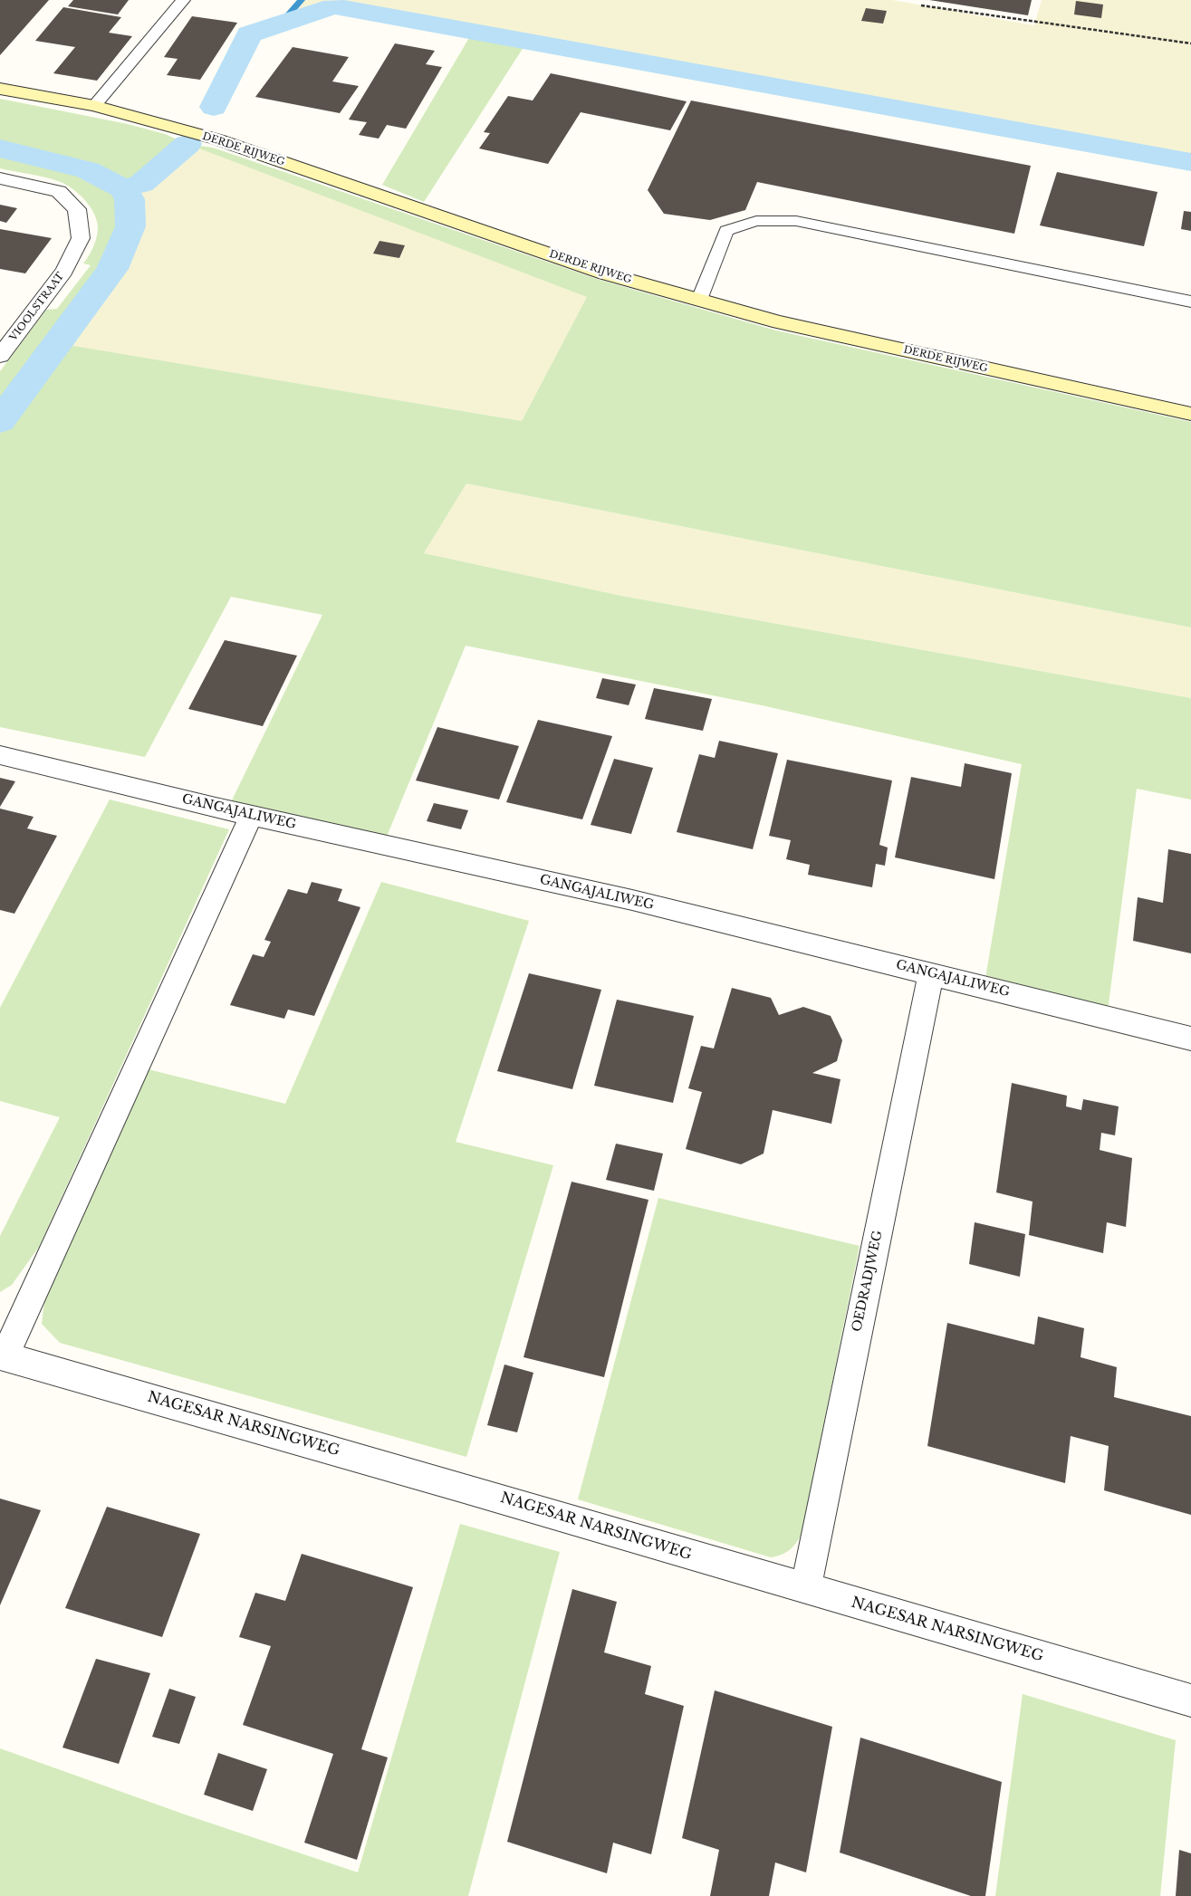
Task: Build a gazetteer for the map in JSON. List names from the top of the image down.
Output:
{
  "streets": {
    "street": [
      "DERDE RIJWEG",
      "VIOOLSTRAAT",
      "GANGAJALIWEG",
      "OEDRADJWEG",
      "NAGESAR NARSINGWEG"
    ]
  },
  "crossings": [
    ["GANGAJALIWEG", "OEDRADJWEG"],
    ["OEDRADJWEG", "NAGESAR NARSINGWEG"]
  ]
}
